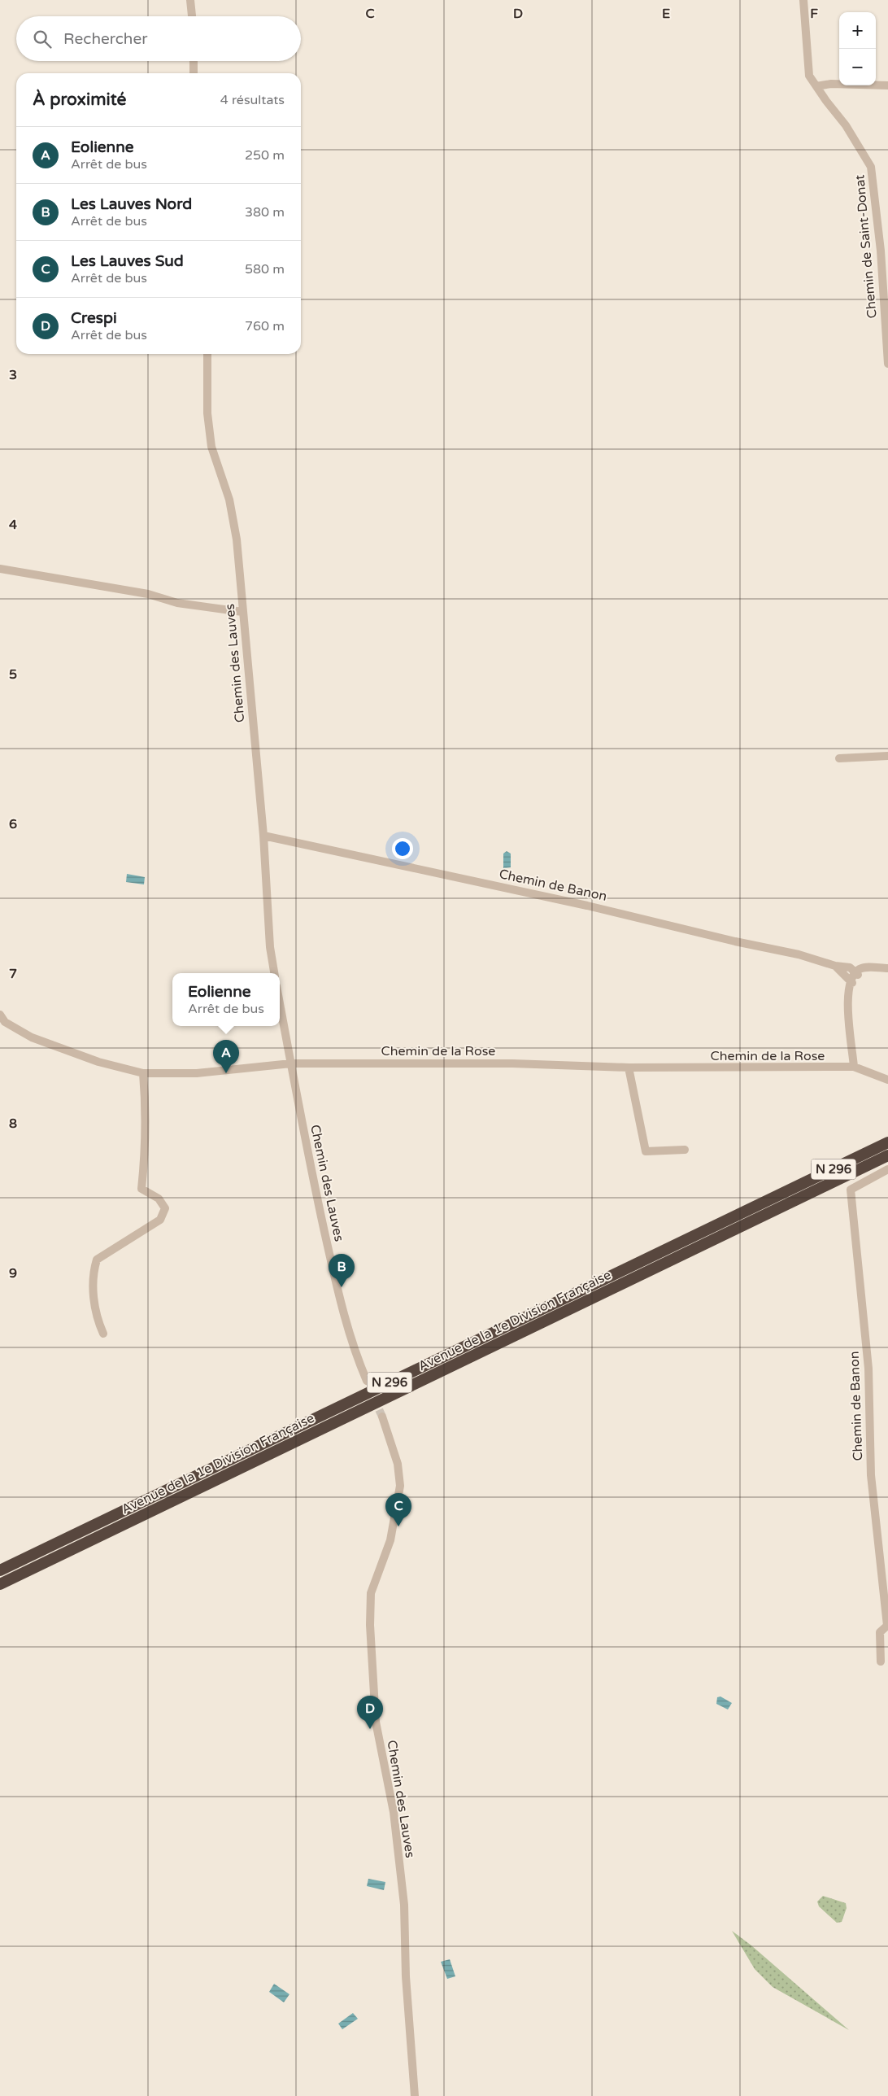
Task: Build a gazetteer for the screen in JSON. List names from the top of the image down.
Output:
{
  "streets": {
    "highway": ["N 296", "Avenue de la 1e Division Française"],
    "street": [
      "Chemin de Saint-Donat",
      "Chemin des Lauves",
      "Chemin de Banon",
      "Chemin de la Rose"
    ]
  },
  "crossings": [
    ["Chemin des Lauves", "Chemin de Banon"],
    ["Chemin des Lauves", "Chemin de la Rose"]
  ],
  "page": {
    "map_buttons": ["+", "−"],
    "search": "Rechercher",
    "heading": ["À proximité", "4 résultats"],
    "list": [
      {
        "mark": "A",
        "name": "Eolienne",
        "note": "Arrêt de bus",
        "value": "250 m"
      },
      {
        "mark": "B",
        "name": "Les Lauves Nord",
        "note": "Arrêt de bus",
        "value": "380 m"
      },
      {
        "mark": "C",
        "name": "Les Lauves Sud",
        "note": "Arrêt de bus",
        "value": "580 m"
      },
      {
        "mark": "D",
        "name": "Crespi",
        "note": "Arrêt de bus",
        "value": "760 m"
      }
    ],
    "popup": ["Eolienne", "Arrêt de bus"],
    "pins": [
      "A",
      "B",
      "C",
      "D"
    ]
  },
  "grid": {
    "columns": [
      "C",
      "D",
      "E",
      "F"
    ],
    "rows": [
      "3",
      "4",
      "5",
      "6",
      "7",
      "8",
      "9"
    ]
  }
}
